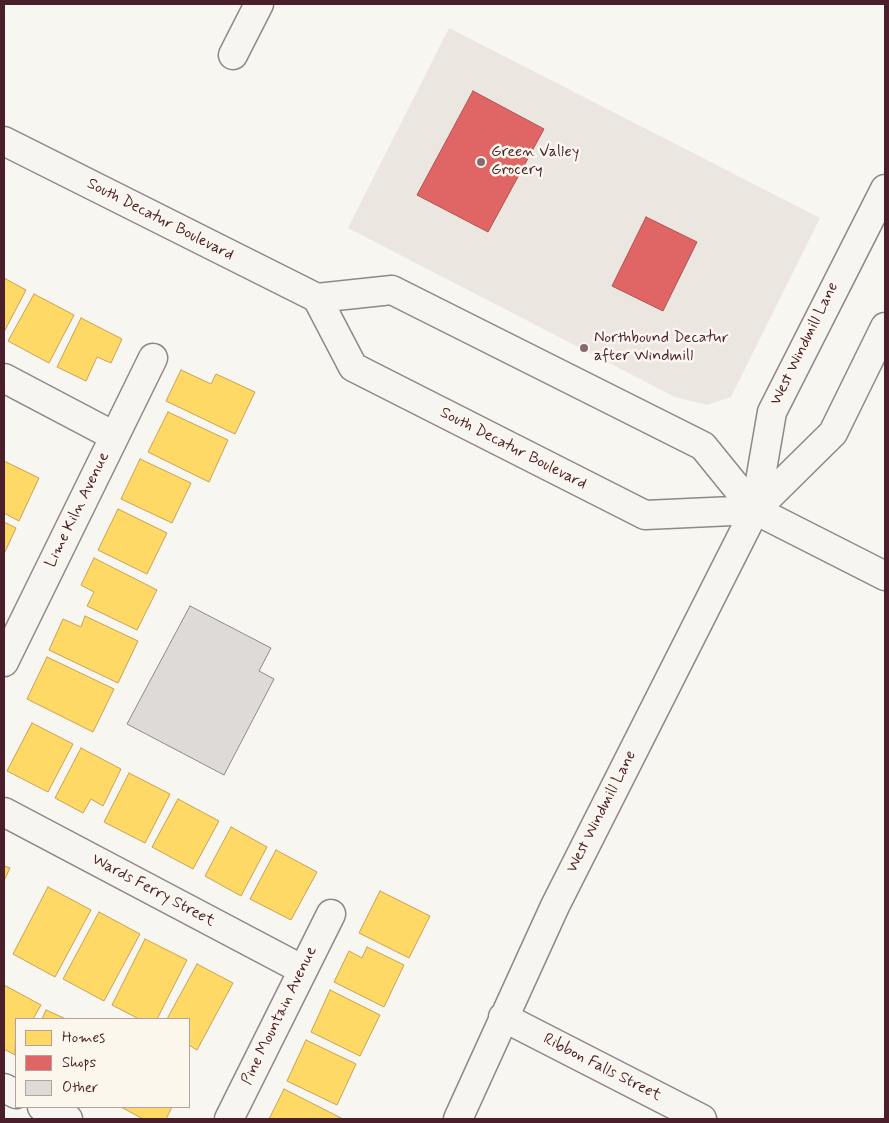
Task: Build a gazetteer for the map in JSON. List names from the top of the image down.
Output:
{
  "streets": {
    "street": [
      "South Decatur Boulevard",
      "West Windmill Lane",
      "Lime Kiln Avenue",
      "Wards Ferry Street",
      "Pine Mountain Avenue",
      "Ribbon Falls Street"
    ]
  },
  "crossings": [
    ["South Decatur Boulevard", "West Windmill Lane"],
    ["West Windmill Lane", "Ribbon Falls Street"],
    ["Wards Ferry Street", "Pine Mountain Avenue"]
  ],
  "places": ["Green Valley Grocery", "Northbound Decatur after Windmill"],
  "legend": ["Homes", "Shops", "Other"]
}
